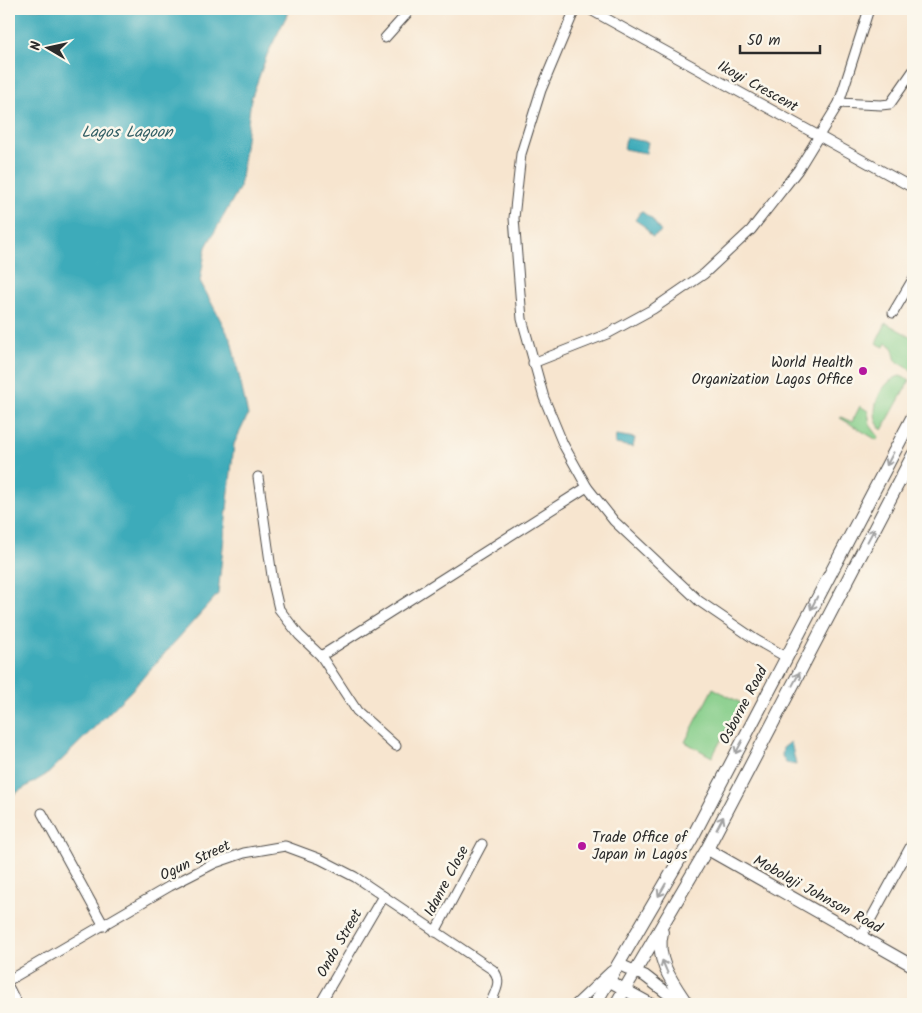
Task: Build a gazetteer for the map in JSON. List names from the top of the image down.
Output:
{
  "streets": {
    "main road": ["Osborne Road", "Mobolaji Johnson Road"],
    "street": [
      "Ikoyi Crescent",
      "Ogun Street",
      "Idanre Close",
      "Ondo Street"
    ]
  },
  "crossings": [
    ["Ogun Street", "Idanre Close"],
    ["Ogun Street", "Ondo Street"]
  ],
  "water": ["Lagos Lagoon"],
  "places": ["World Health Organization Lagos Office", "Trade Office of Japan in Lagos"],
  "scale_bar": "50 m",
  "north": "left"
}
